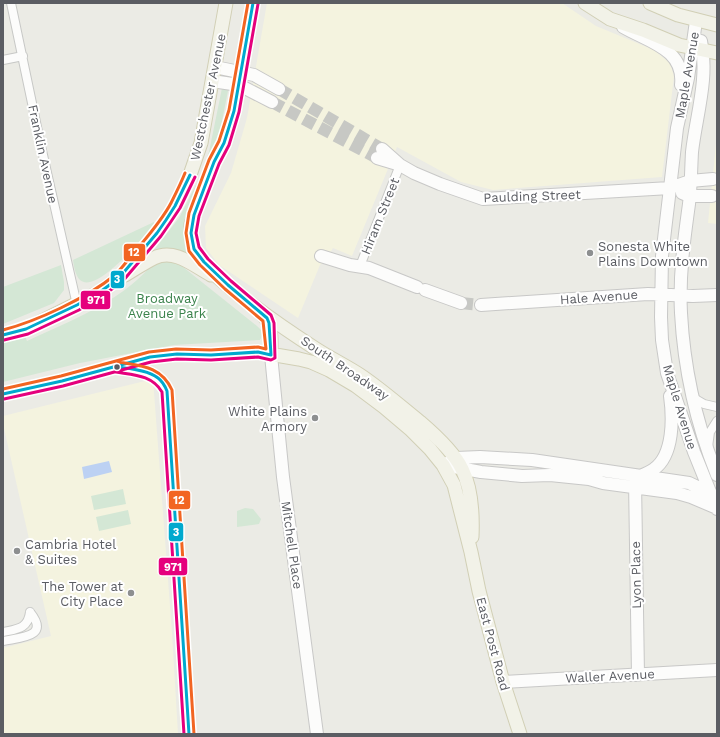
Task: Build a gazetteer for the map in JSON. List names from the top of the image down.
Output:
{
  "streets": {
    "main road": [
      "Maple Avenue",
      "Westchester Avenue",
      "Paulding Street",
      "Hale Avenue",
      "South Broadway",
      "Mitchell Place",
      "Lyon Place",
      "East Post Road",
      "Waller Avenue"
    ],
    "street": ["Franklin Avenue", "Hiram Street"]
  },
  "crossings": [
    ["Maple Avenue", "Paulding Street"],
    ["Maple Avenue", "Hale Avenue"],
    ["Westchester Avenue", "Franklin Avenue"],
    ["Westchester Avenue", "South Broadway"],
    ["Paulding Street", "Hiram Street"],
    ["South Broadway", "Mitchell Place"],
    ["South Broadway", "East Post Road"],
    ["Lyon Place", "Waller Avenue"],
    ["East Post Road", "Waller Avenue"]
  ],
  "parks": ["Broadway Avenue Park"],
  "places": [
    "Sonesta White Plains Downtown",
    "White Plains Armory",
    "Cambria Hotel & Suites",
    "The Tower at City Place"
  ],
  "lines": ["transit line 3", "transit line 12", "transit line 971"]
}
